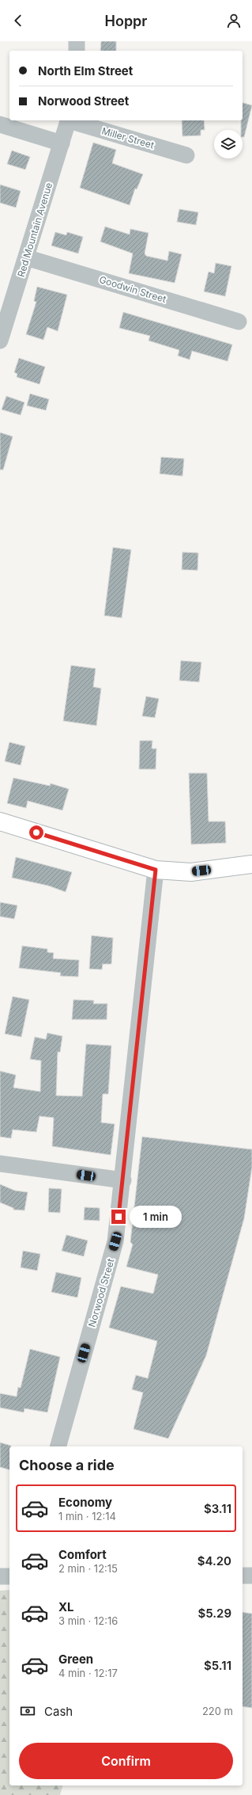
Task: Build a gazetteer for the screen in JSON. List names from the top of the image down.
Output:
{
  "streets": {
    "street": [
      "Miller Street",
      "Red Mountain Avenue",
      "Goodwin Street",
      "Norwood Street"
    ]
  },
  "crossings": [
    ["Red Mountain Avenue", "Goodwin Street"]
  ],
  "page": {
    "header": "Hoppr",
    "banner": ["North Elm Street", "Norwood Street"],
    "bubble": "1 min",
    "heading": "Choose a ride",
    "list": [
      {
        "name": "Economy",
        "note": "1 min · 12:14",
        "value": "$3.11"
      },
      {
        "name": "Comfort",
        "note": "2 min · 12:15",
        "value": "$4.20"
      },
      {
        "name": "XL",
        "note": "3 min · 12:16",
        "value": "$5.29"
      },
      {
        "name": "Green",
        "note": "4 min · 12:17",
        "value": "$5.11"
      }
    ],
    "pay": ["Cash", "220 m"],
    "buttons": "Confirm"
  }
}
